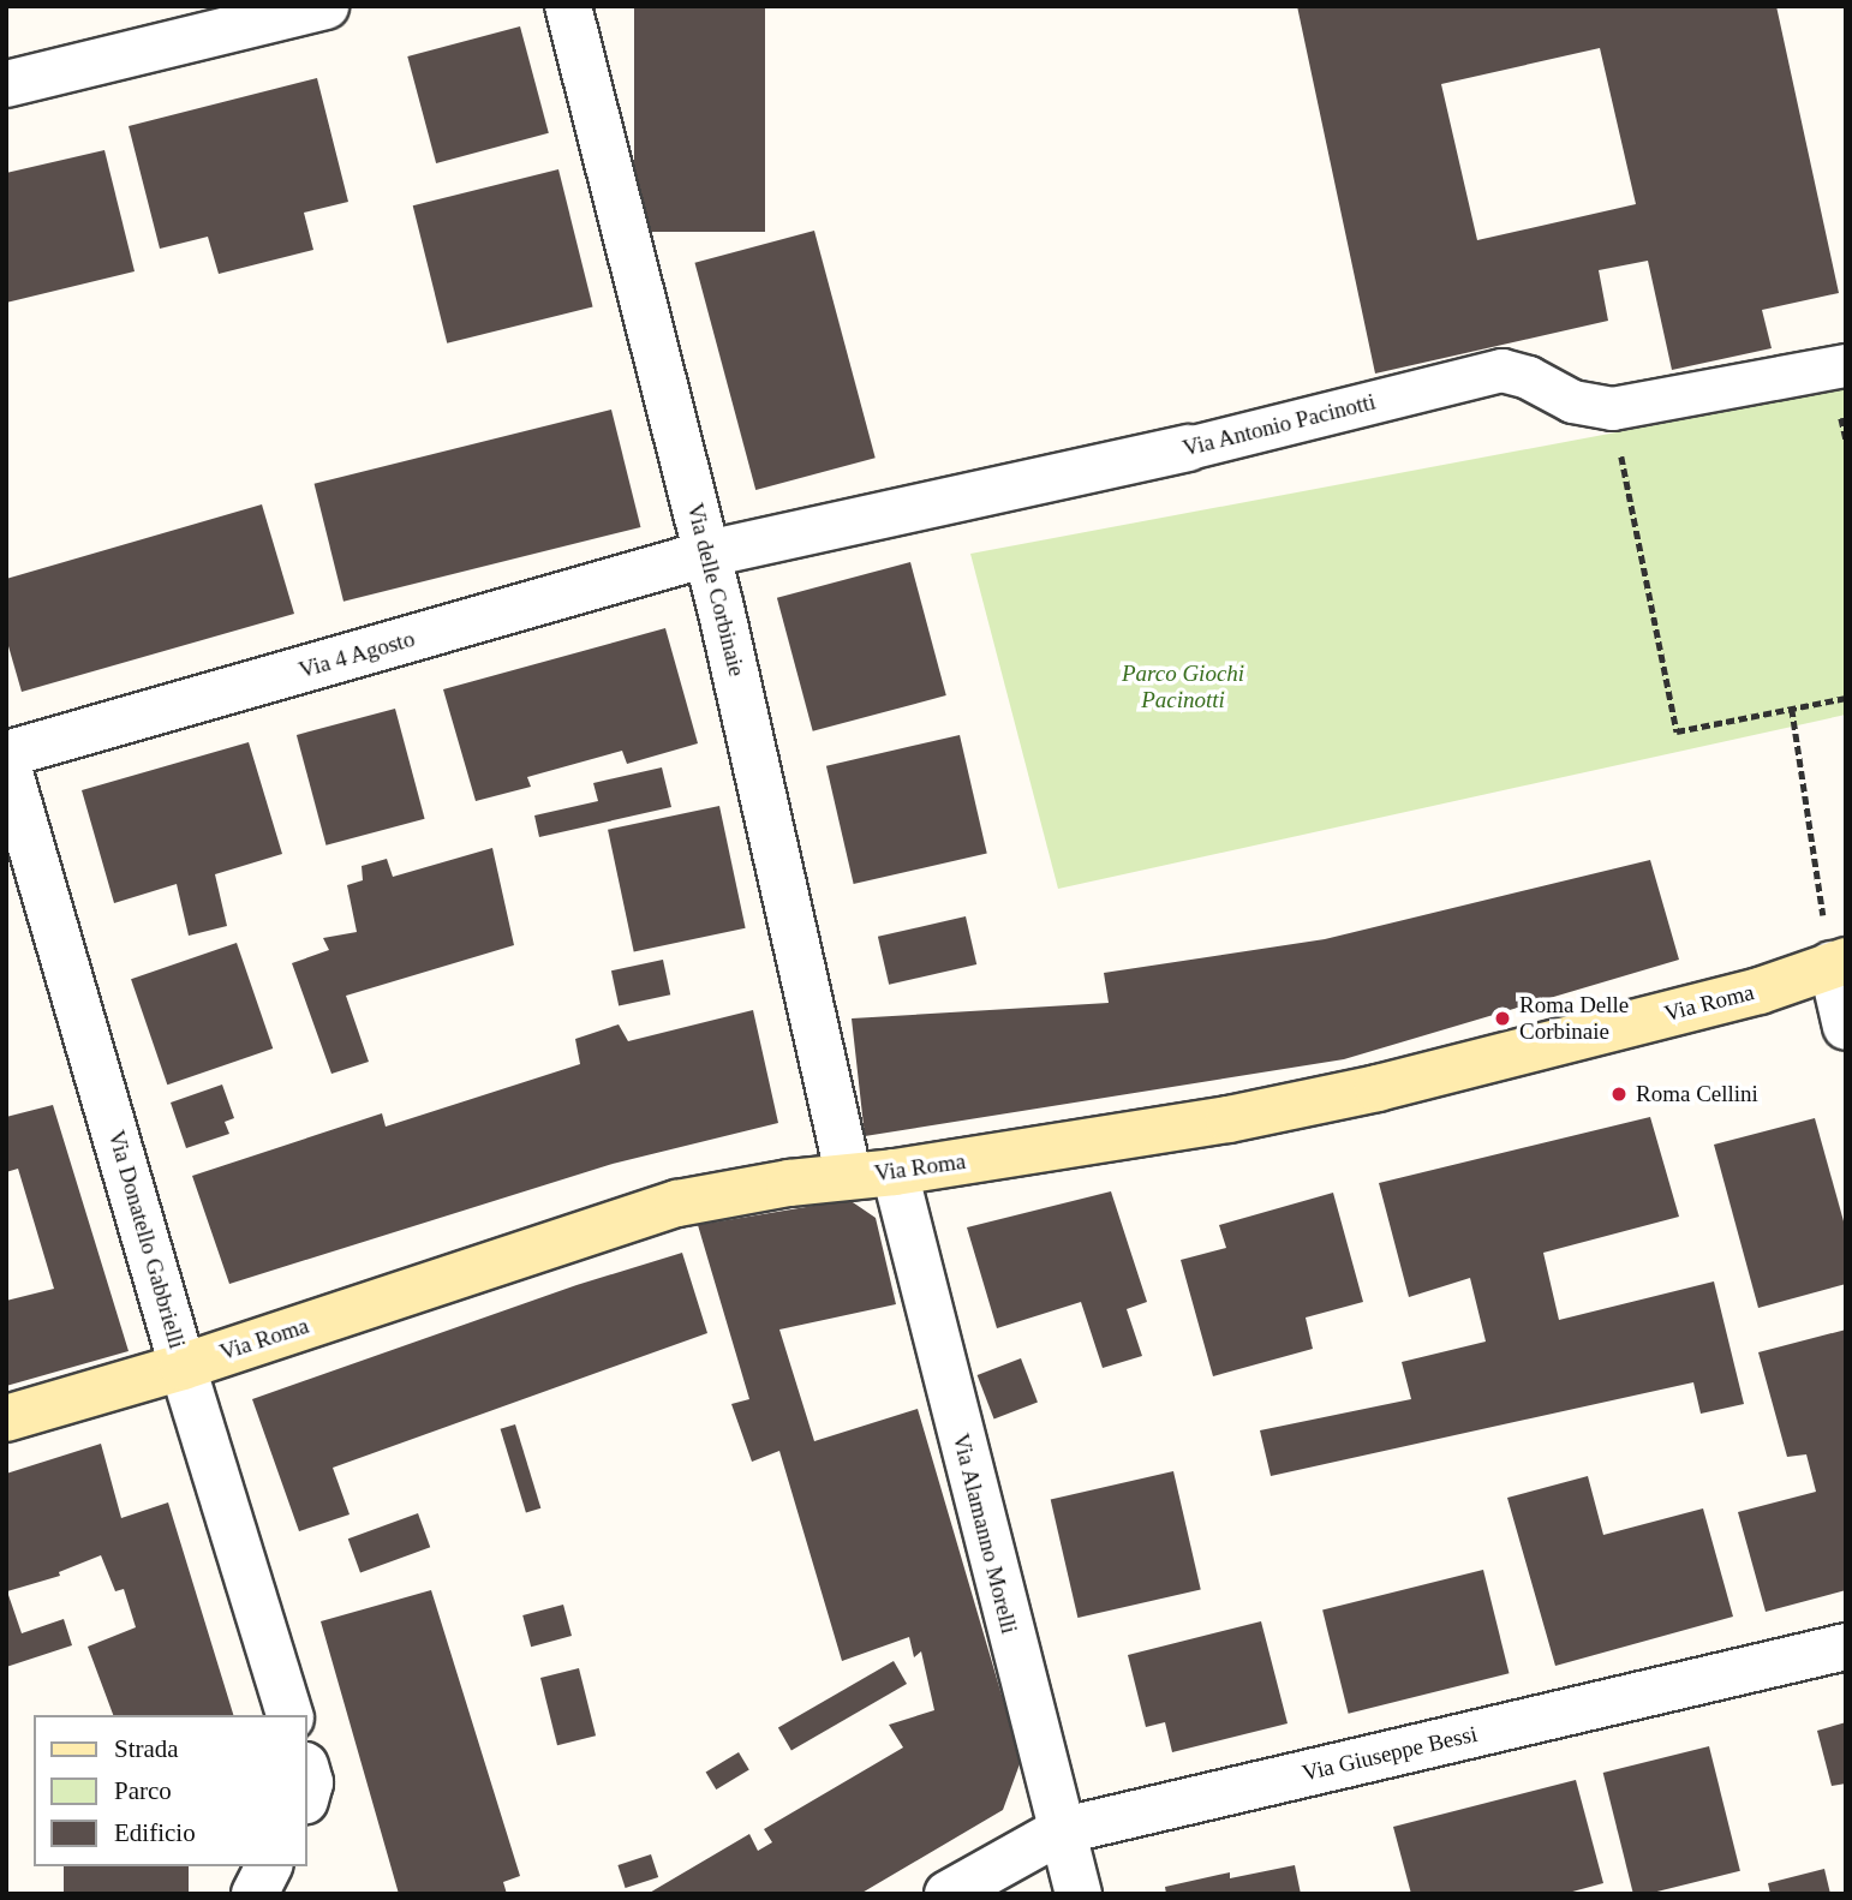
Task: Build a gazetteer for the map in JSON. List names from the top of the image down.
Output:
{
  "streets": {
    "main road": ["Via Roma"],
    "street": [
      "Via Antonio Pacinotti",
      "Via delle Corbinaie",
      "Via 4 Agosto",
      "Via Donatello Gabbrielli",
      "Via Alamanno Morelli",
      "Via Giuseppe Bessi"
    ]
  },
  "crossings": [
    ["Via Antonio Pacinotti", "Via delle Corbinaie"],
    ["Via Antonio Pacinotti", "Via 4 Agosto"],
    ["Via delle Corbinaie", "Via 4 Agosto"],
    ["Via delle Corbinaie", "Via Roma"],
    ["Via Roma", "Via Donatello Gabbrielli"],
    ["Via Roma", "Via Alamanno Morelli"],
    ["Via Alamanno Morelli", "Via Giuseppe Bessi"]
  ],
  "parks": ["Parco Giochi Pacinotti"],
  "places": ["Roma Delle Corbinaie", "Roma Cellini"],
  "legend": ["Strada", "Parco", "Edificio"]
}
